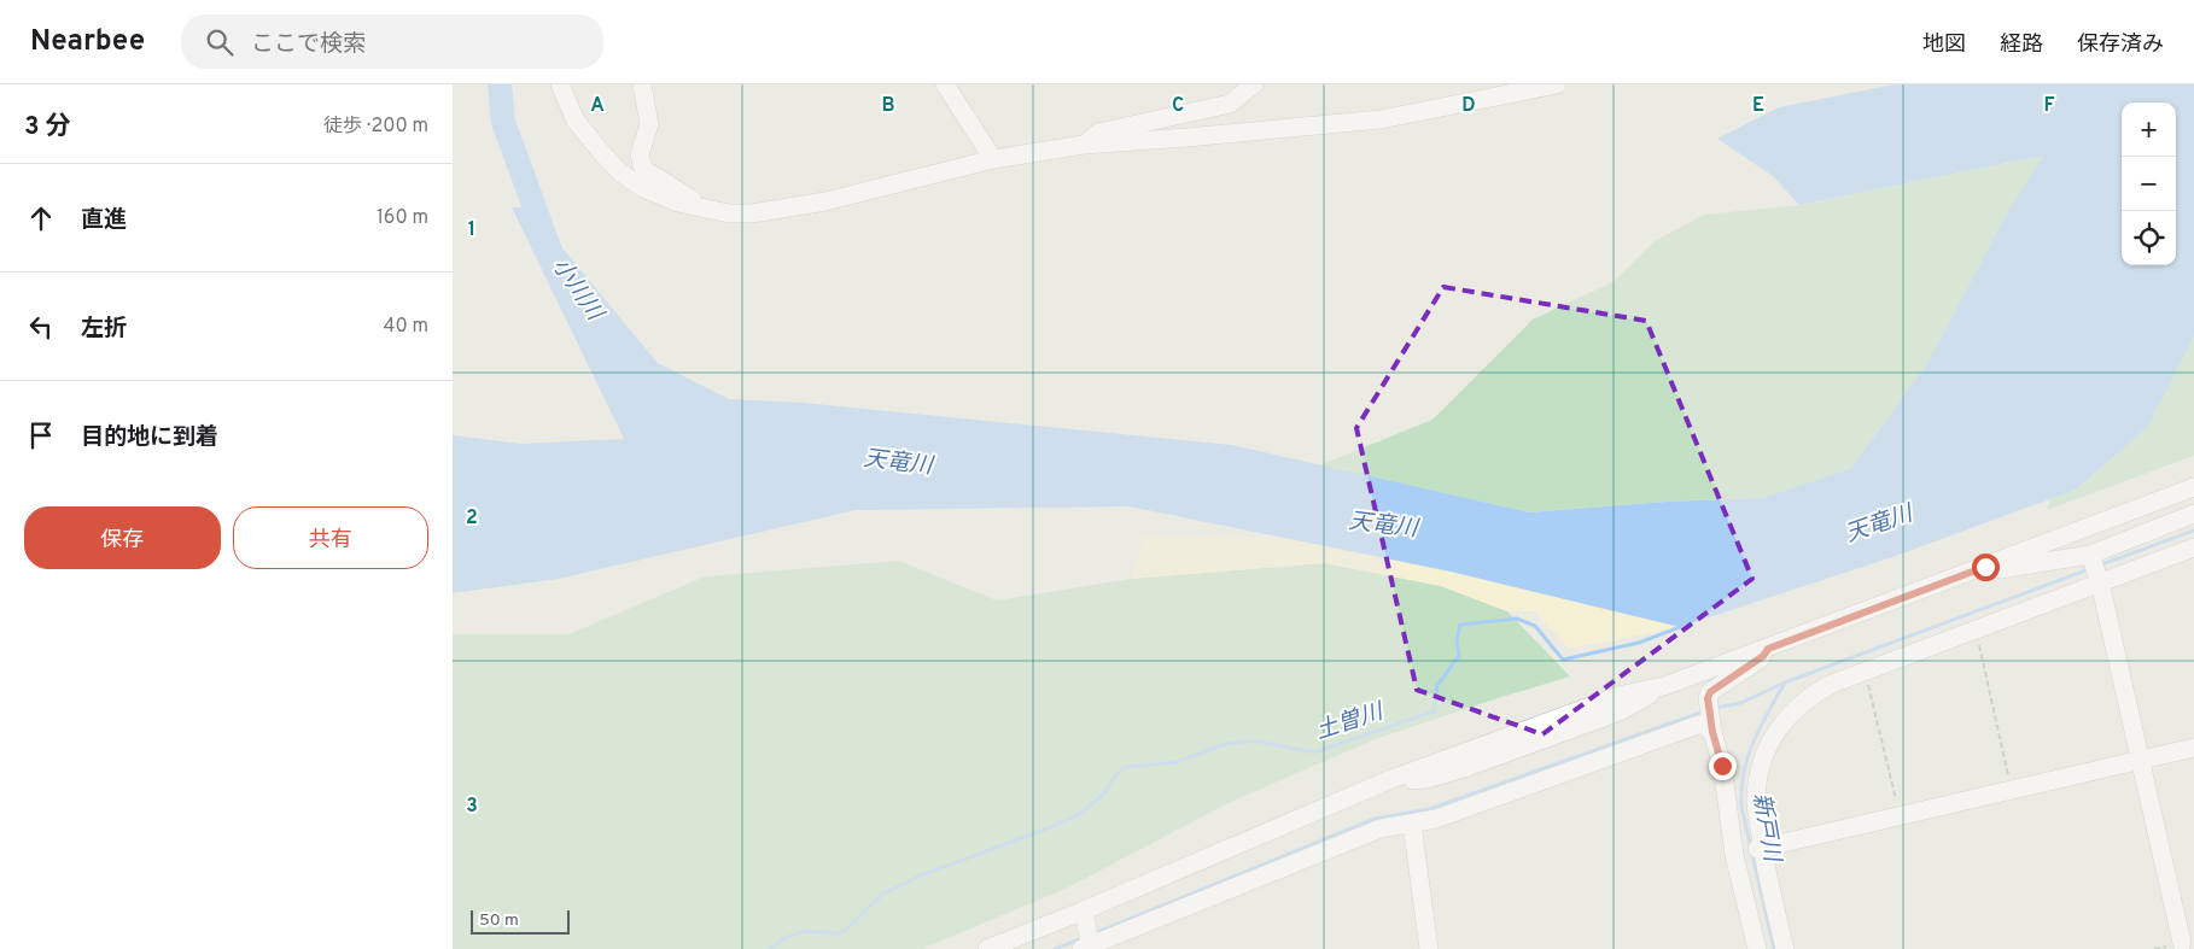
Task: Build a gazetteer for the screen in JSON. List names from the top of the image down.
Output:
{
  "water": [
    "小川川",
    "天竜川",
    "土曽川",
    "新戸川"
  ],
  "scale_bar": "50 m",
  "page": {
    "header": "Nearbee",
    "search": "ここで検索",
    "nav": ["地図", "経路", "保存済み"],
    "heading": ["3 分", "徒歩 · 200 m"],
    "map_buttons": ["+", "−"],
    "list": [
      ["直進", "160 m"],
      ["左折", "40 m"],
      "目的地に到着"
    ],
    "buttons": ["保存", "共有"],
    "scale": "50 m"
  },
  "grid": {
    "columns": [
      "A",
      "B",
      "C",
      "D",
      "E",
      "F"
    ],
    "rows": ["1", "2", "3"]
  }
}
